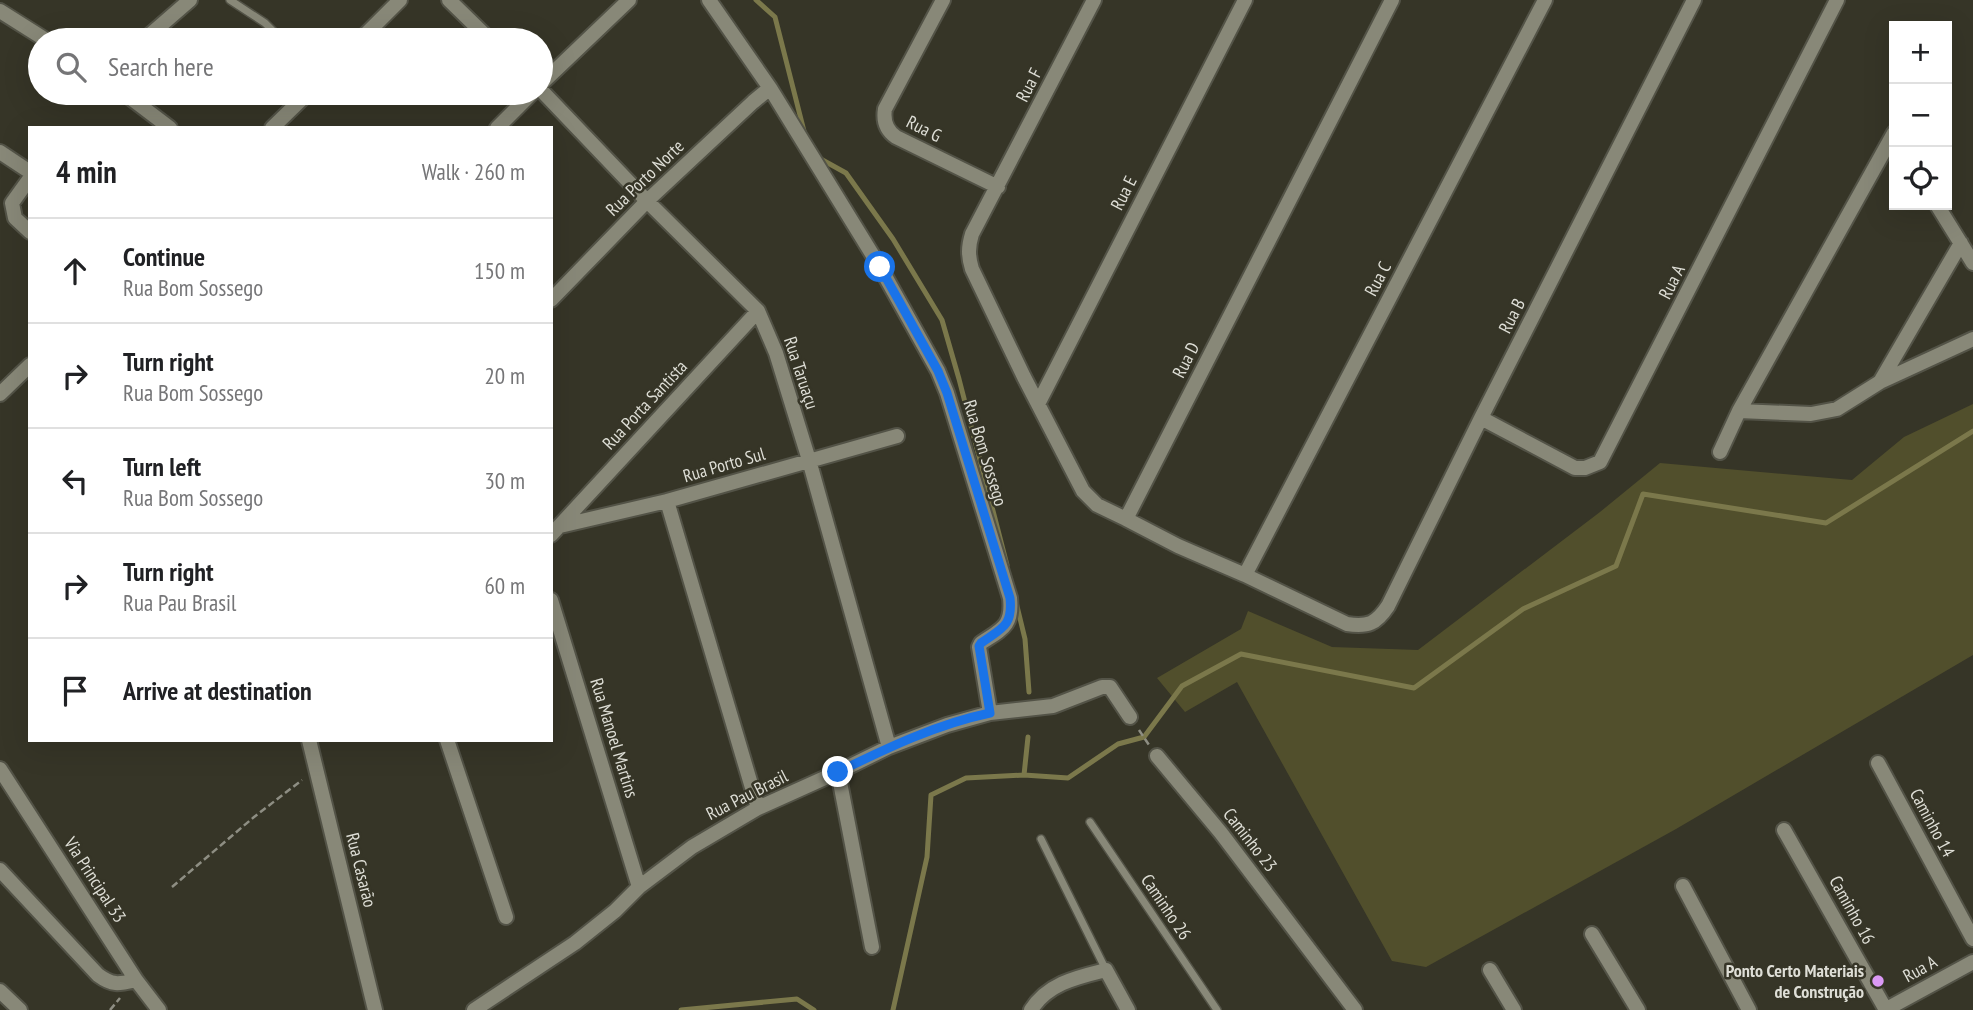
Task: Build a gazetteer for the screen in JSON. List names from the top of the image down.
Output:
{
  "streets": {
    "street": [
      "Rua F",
      "Rua G",
      "Rua Porto Norte",
      "Rua E",
      "Rua C",
      "Rua A",
      "Rua B",
      "Rua D",
      "Rua Taruaçu",
      "Rua Porta Santista",
      "Rua Bom Sossego",
      "Rua Porto Sul",
      "Rua Manoel Martins",
      "Rua Pau Brasil",
      "Caminho 14",
      "Caminho 23",
      "Rua Casarão",
      "Via Principal 33",
      "Caminho 16"
    ],
    "lane": ["Caminho 26"]
  },
  "crossings": [
    ["Rua F", "Rua G"],
    ["Rua Porto Norte", "Rua Taruaçu"],
    ["Rua Porto Norte", "Rua Bom Sossego"],
    ["Rua C", "Rua B"],
    ["Rua A", "Rua B"],
    ["Rua A", "Caminho 16"],
    ["Rua Taruaçu", "Rua Porta Santista"],
    ["Rua Taruaçu", "Rua Porto Sul"],
    ["Rua Taruaçu", "Rua Pau Brasil"],
    ["Rua Porta Santista", "Rua Porto Sul"],
    ["Rua Bom Sossego", "Rua Pau Brasil"],
    ["Rua Manoel Martins", "Rua Pau Brasil"]
  ],
  "places": ["Ponto Certo Materiais de Construção"],
  "page": {
    "map_buttons": ["+", "−"],
    "search": "Search here",
    "heading": ["4 min", "Walk · 260 m"],
    "list": [
      ["Continue", "Rua Bom Sossego", "150 m"],
      ["Turn right", "Rua Bom Sossego", "20 m"],
      ["Turn left", "Rua Bom Sossego", "30 m"],
      ["Turn right", "Rua Pau Brasil", "60 m"],
      "Arrive at destination"
    ]
  }
}
